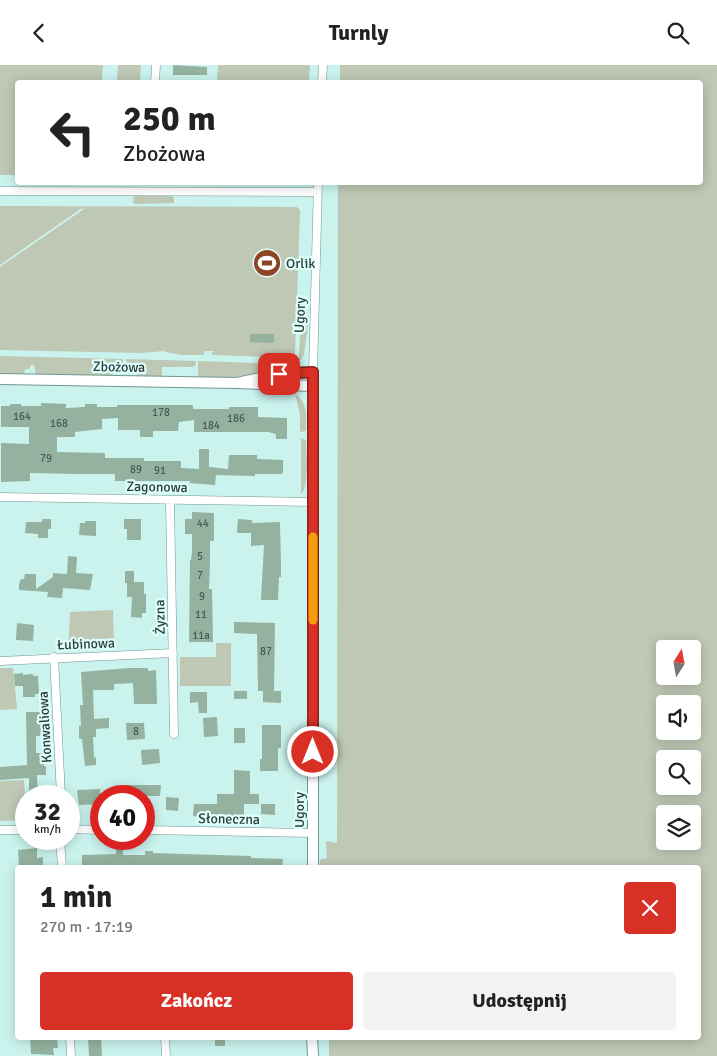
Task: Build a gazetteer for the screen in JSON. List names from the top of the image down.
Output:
{
  "streets": {
    "street": [
      "Ugory",
      "Zbożowa",
      "Zagonowa",
      "Żyzna",
      "Łubinowa",
      "Konwaliowa",
      "Słoneczna"
    ]
  },
  "crossings": [
    ["Ugory", "Zbożowa"],
    ["Ugory", "Zagonowa"],
    ["Ugory", "Słoneczna"],
    ["Zagonowa", "Żyzna"],
    ["Żyzna", "Łubinowa"],
    ["Łubinowa", "Konwaliowa"]
  ],
  "places": {
    "sports": ["Orlik"]
  },
  "house_numbers": [
    "178",
    "164",
    "186",
    "168",
    "184",
    "79",
    "89",
    "91",
    "44",
    "5",
    "7",
    "9",
    "11",
    "11a",
    "87",
    "8"
  ],
  "north": "top",
  "page": {
    "header": "Turnly",
    "turn": ["250 m", "Zbożowa"],
    "speed": "32 km/h",
    "limit": "40",
    "heading": ["1 min", "270 m · 17:19"],
    "buttons": ["Zakończ", "Udostępnij"]
  }
}
